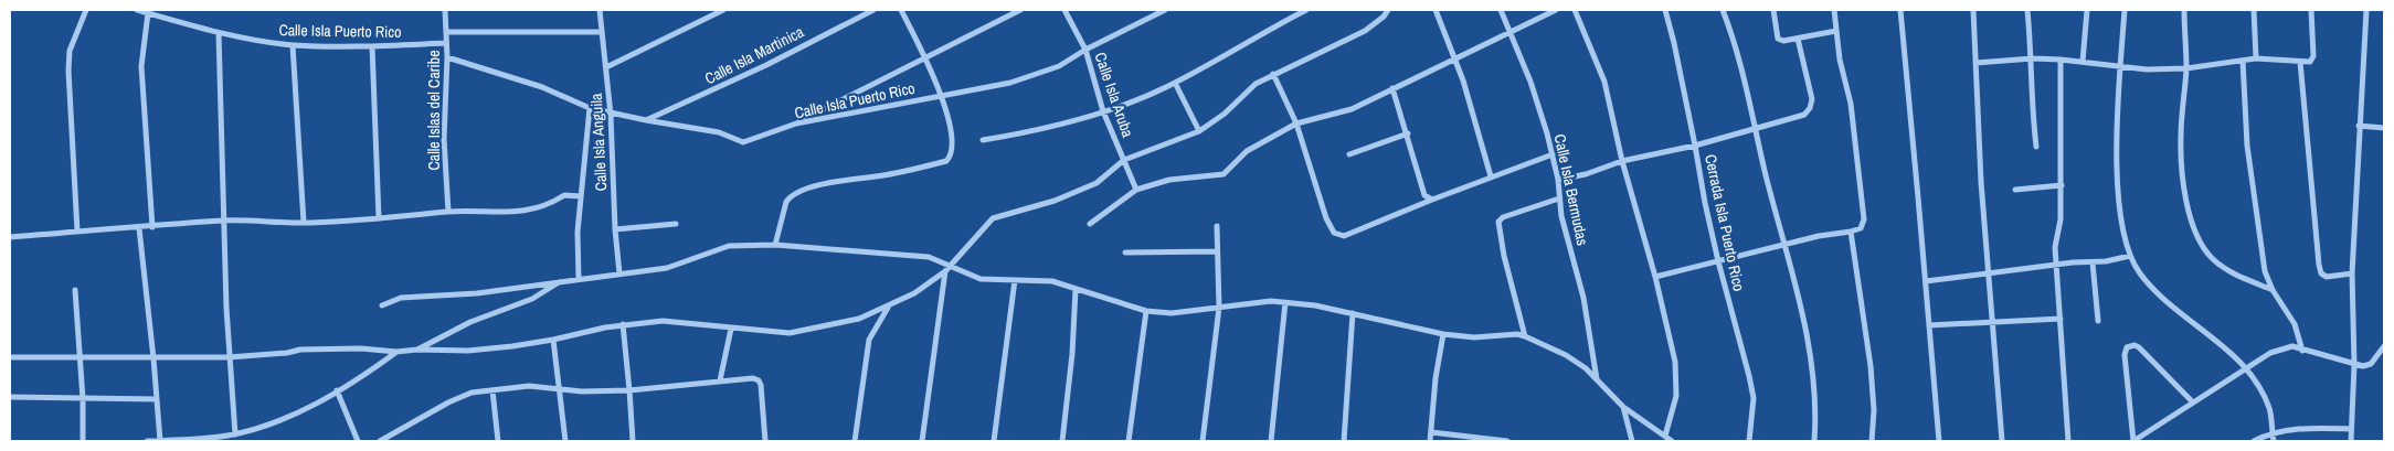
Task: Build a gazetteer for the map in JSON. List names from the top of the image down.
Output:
{
  "streets": {
    "street": [
      "Calle Isla Puerto Rico",
      "Calle Isla Martinica",
      "Calle Isla Aruba",
      "Calle Islas del Caribe",
      "Calle Isla Anguila",
      "Calle Isla Bermudas",
      "Cerrada Isla Puerto Rico"
    ]
  },
  "crossings": [
    ["Calle Isla Puerto Rico", "Calle Isla Martinica"],
    ["Calle Isla Puerto Rico", "Calle Isla Aruba"],
    ["Calle Isla Puerto Rico", "Calle Islas del Caribe"],
    ["Calle Isla Puerto Rico", "Calle Isla Anguila"]
  ]
}
